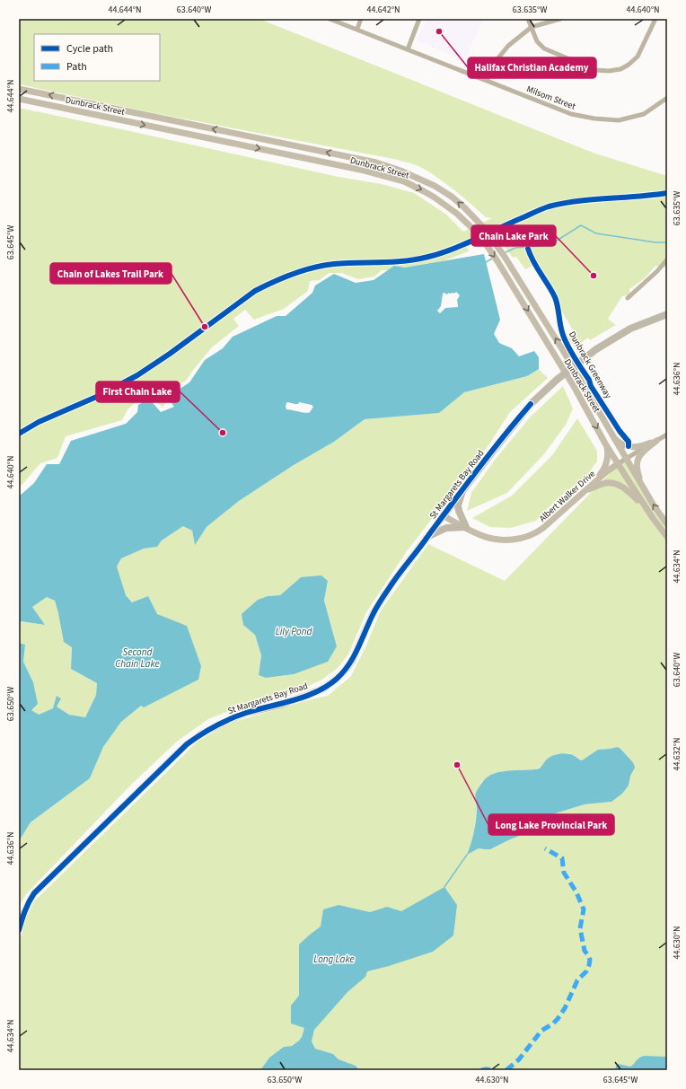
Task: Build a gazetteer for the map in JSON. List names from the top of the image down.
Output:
{
  "streets": {
    "main road": ["Dunbrack Street", "St Margarets Bay Road", "Albert Walker Drive"],
    "street": ["Milsom Street"],
    "cycle path": ["Dunbrack Greenway"]
  },
  "crossings": [
    ["Dunbrack Street", "Albert Walker Drive"],
    ["St Margarets Bay Road", "Albert Walker Drive"]
  ],
  "water": ["Lily Pond", "Second Chain Lake", "Long Lake"],
  "places": [
    "Halifax Christian Academy",
    "Chain Lake Park",
    "Chain of Lakes Trail Park",
    "First Chain Lake",
    "Long Lake Provincial Park"
  ],
  "legend": ["Cycle path", "Path"],
  "coordinates": [
    "44.644°N",
    "63.640°W",
    "44.642°N",
    "63.635°W",
    "44.640°N",
    "63.645°W",
    "44.636°N",
    "44.634°N",
    "63.650°W",
    "44.632°N",
    "44.630°N"
  ]
}
